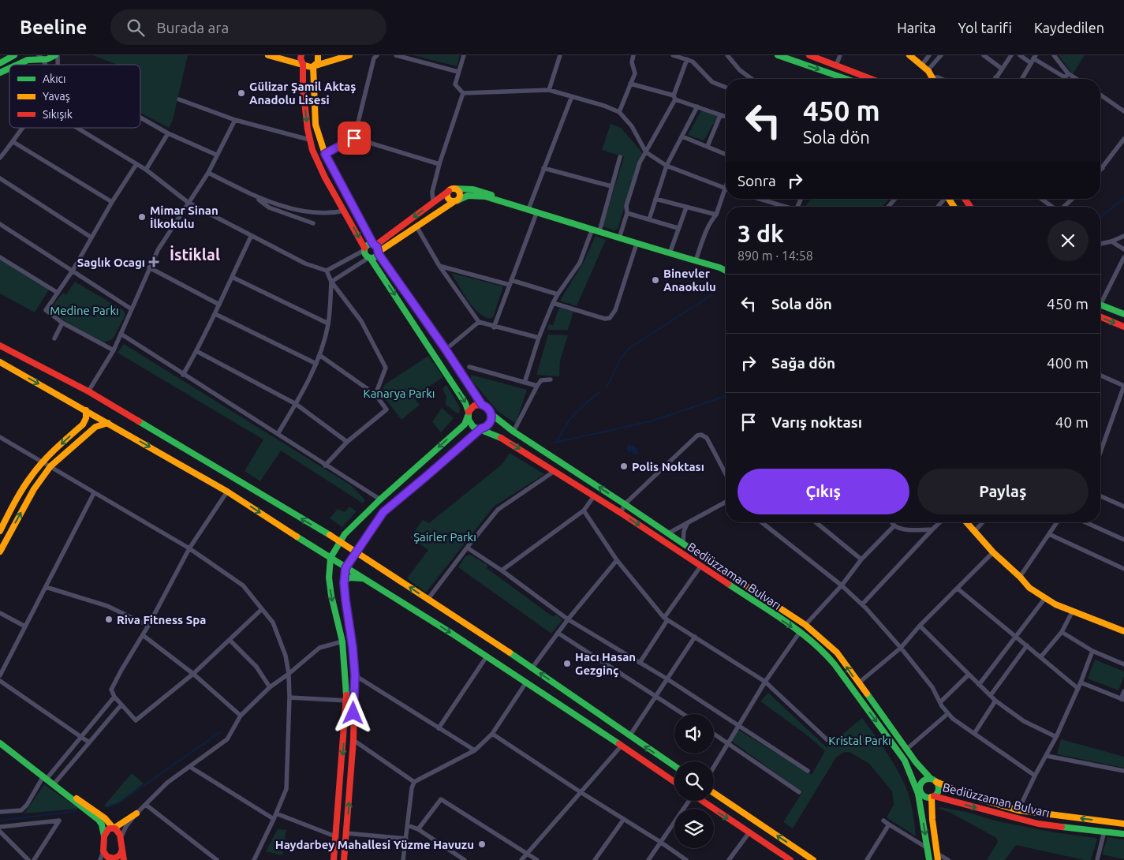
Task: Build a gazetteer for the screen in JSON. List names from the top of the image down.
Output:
{
  "streets": {
    "street": ["Bediüzzaman Bulvarı"]
  },
  "districts": ["İstiklal"],
  "parks": [
    "Medine Parkı",
    "Kanarya Parkı",
    "Şairler Parkı",
    "Kristal Parkı"
  ],
  "places": {
    "other": [
      "Gülizar Şamil Aktaş Anadolu Lisesi",
      "Mimar Sinan İlkokulu",
      "Binevler Anaokulu",
      "Polis Noktası",
      "Riva Fitness Spa",
      "Hacı Hasan Gezginç",
      "Haydarbey Mahallesi Yüzme Havuzu"
    ],
    "health": ["Saglık Ocagı"]
  },
  "legend": ["Akıcı", "Yavaş", "Sıkışık"],
  "page": {
    "header": "Beeline",
    "search": "Burada ara",
    "nav": ["Harita", "Yol tarifi", "Kaydedilen"],
    "turn": ["450 m", "Sola dön"],
    "then": "Sonra",
    "heading": ["3 dk", "890 m · 14:58"],
    "list": [
      {
        "name": "Sola dön",
        "value": "450 m"
      },
      {
        "name": "Sağa dön",
        "value": "400 m"
      },
      {
        "name": "Varış noktası",
        "value": "40 m"
      }
    ],
    "buttons": ["Çıkış", "Paylaş"]
  }
}
